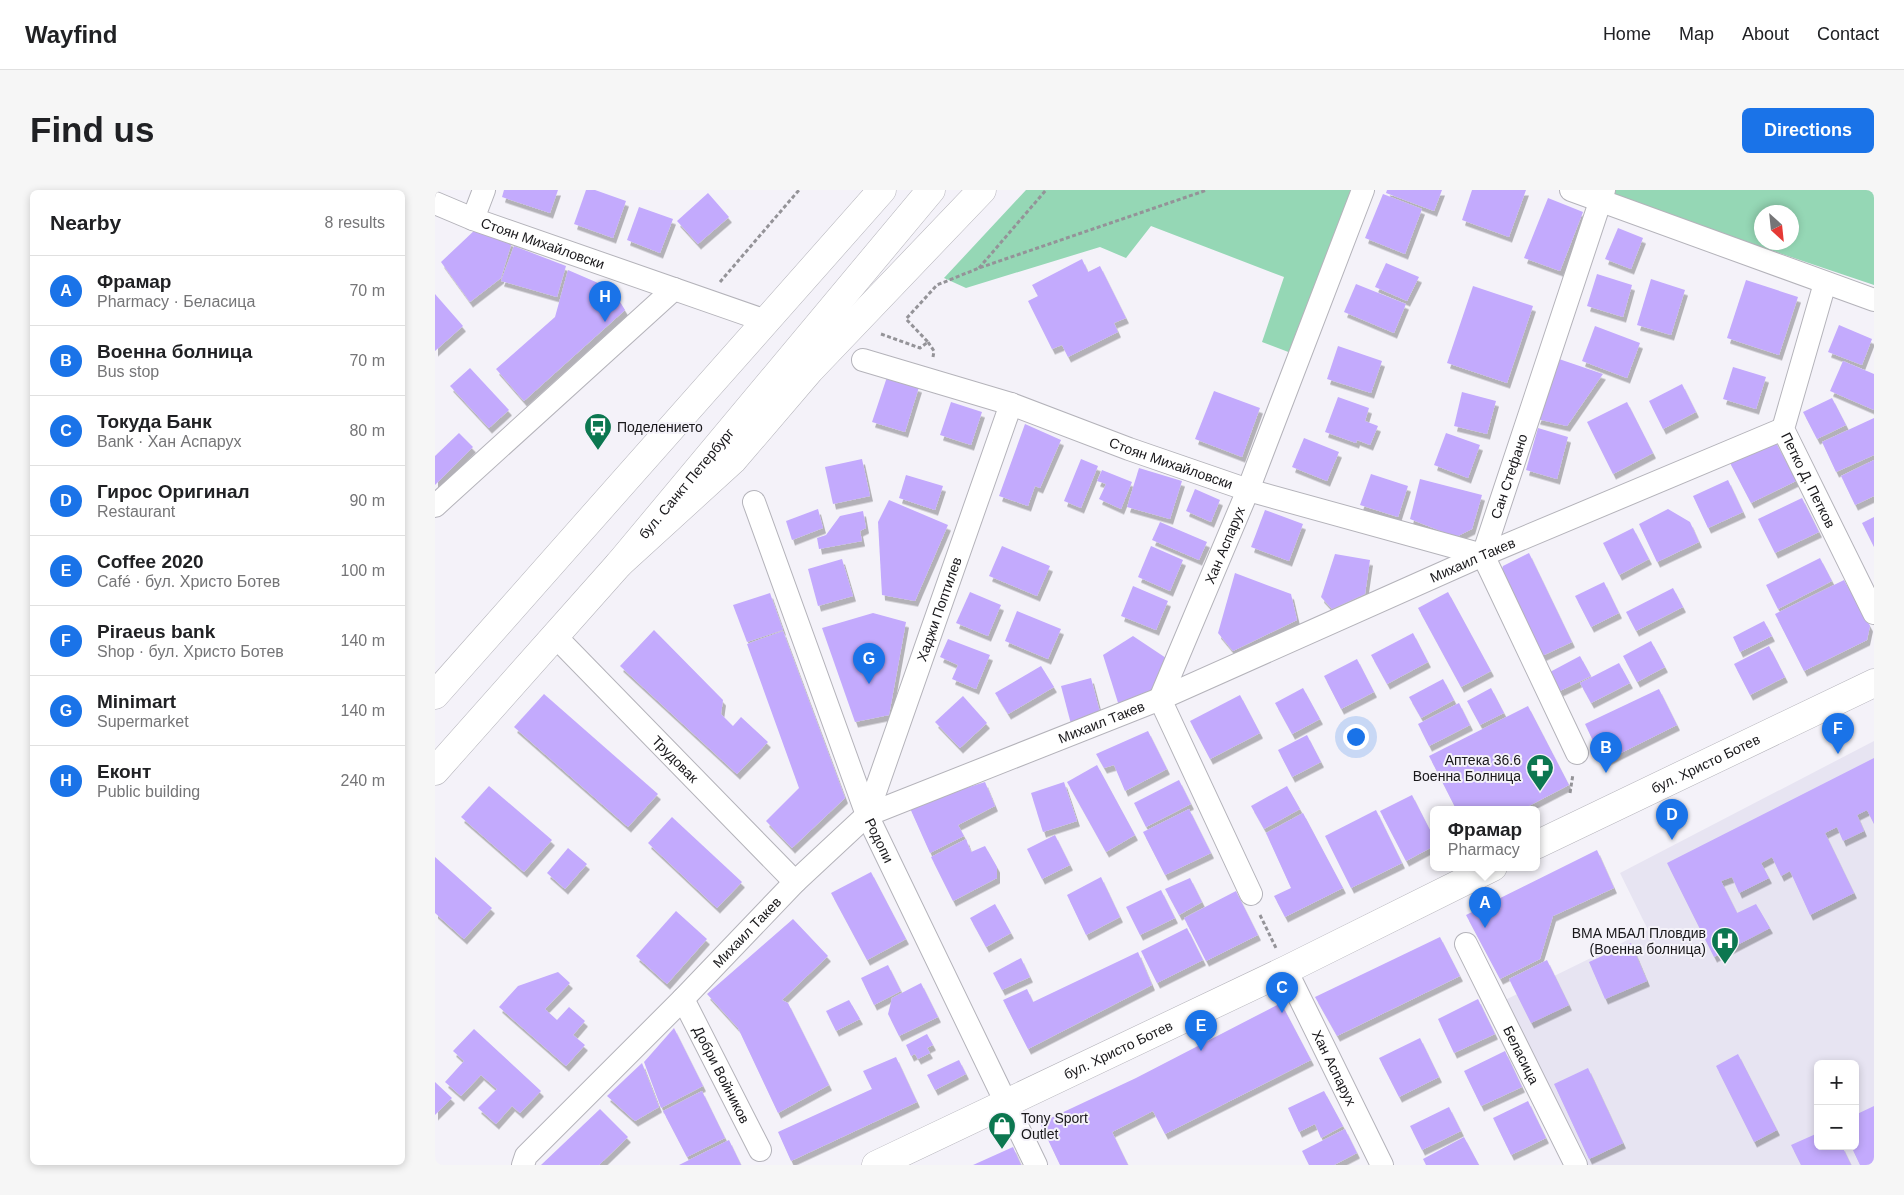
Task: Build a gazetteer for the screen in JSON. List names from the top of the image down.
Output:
{
  "streets": {
    "main road": ["бул. Санкт Петербург", "бул. Христо Ботев"],
    "street": [
      "Стоян Михайловски",
      "Сан Стефано",
      "Петко Д. Петков",
      "Хан Аспарух",
      "Михаил Такев",
      "Хаджи Поптилев",
      "Трудовак",
      "Родопи",
      "Беласица",
      "Добри Войников"
    ]
  },
  "crossings": [
    ["Стоян Михайловски", "Сан Стефано"],
    ["Стоян Михайловски", "Хан Аспарух"],
    ["Стоян Михайловски", "Михаил Такев"],
    ["Стоян Михайловски", "Хаджи Поптилев"],
    ["Сан Стефано", "Михаил Такев"],
    ["Петко Д. Петков", "Михаил Такев"],
    ["бул. Санкт Петербург", "Трудовак"],
    ["Хан Аспарух", "Михаил Такев"],
    ["Хан Аспарух", "бул. Христо Ботев"],
    ["Михаил Такев", "Хаджи Поптилев"],
    ["Михаил Такев", "Трудовак"],
    ["Михаил Такев", "Родопи"],
    ["Михаил Такев", "Добри Войников"],
    ["Хаджи Поптилев", "Родопи"],
    ["бул. Христо Ботев", "Родопи"]
  ],
  "places": {
    "bus stop": ["Поделението"],
    "pharmacy": ["Аптека 36.6 Военна Болница"],
    "hospital": ["ВМА МБАЛ Пловдив (Военна болница)"],
    "shop": ["Tony Sport Outlet"]
  },
  "north": "bottom right",
  "page": {
    "header": "Wayfind",
    "nav": [
      "Home",
      "Map",
      "About",
      "Contact"
    ],
    "buttons": "Directions",
    "title": "Find us",
    "heading": ["Nearby", "8 results"],
    "list": [
      {
        "mark": "A",
        "name": "Фрамар",
        "note": "Pharmacy · Беласица",
        "value": "70 m"
      },
      {
        "mark": "B",
        "name": "Военна болница",
        "note": "Bus stop",
        "value": "70 m"
      },
      {
        "mark": "C",
        "name": "Токуда Банк",
        "note": "Bank · Хан Аспарух",
        "value": "80 m"
      },
      {
        "mark": "D",
        "name": "Гирос Оригинал",
        "note": "Restaurant",
        "value": "90 m"
      },
      {
        "mark": "E",
        "name": "Coffee 2020",
        "note": "Café · бул. Христо Ботев",
        "value": "100 m"
      },
      {
        "mark": "F",
        "name": "Piraeus bank",
        "note": "Shop · бул. Христо Ботев",
        "value": "140 m"
      },
      {
        "mark": "G",
        "name": "Minimart",
        "note": "Supermarket",
        "value": "140 m"
      },
      {
        "mark": "H",
        "name": "Еконт",
        "note": "Public building",
        "value": "240 m"
      }
    ],
    "pins": [
      "H",
      "G",
      "F",
      "B",
      "D",
      "A",
      "C",
      "E"
    ],
    "popup": ["Фрамар", "Pharmacy"],
    "map_buttons": ["+", "−"]
  }
}
